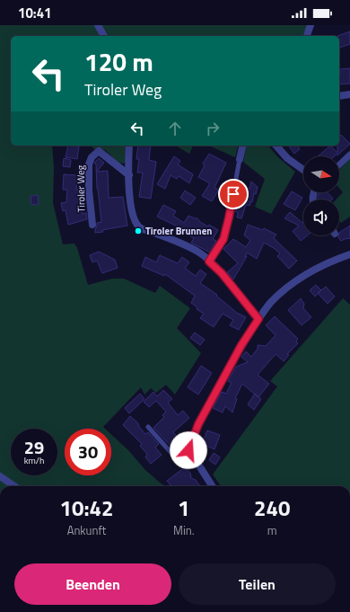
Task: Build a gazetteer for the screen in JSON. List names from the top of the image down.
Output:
{
  "streets": {
    "street": ["Tiroler Weg"]
  },
  "places": ["Tiroler Brunnen"],
  "north": "right",
  "page": {
    "status": "10:41",
    "turn": ["120 m", "Tiroler Weg"],
    "speed": "29 km/h",
    "limit": "30",
    "eta": [
      "10:42",
      "Ankunft",
      "1",
      "Min.",
      "240",
      "m"
    ],
    "buttons": ["Beenden", "Teilen"]
  }
}
